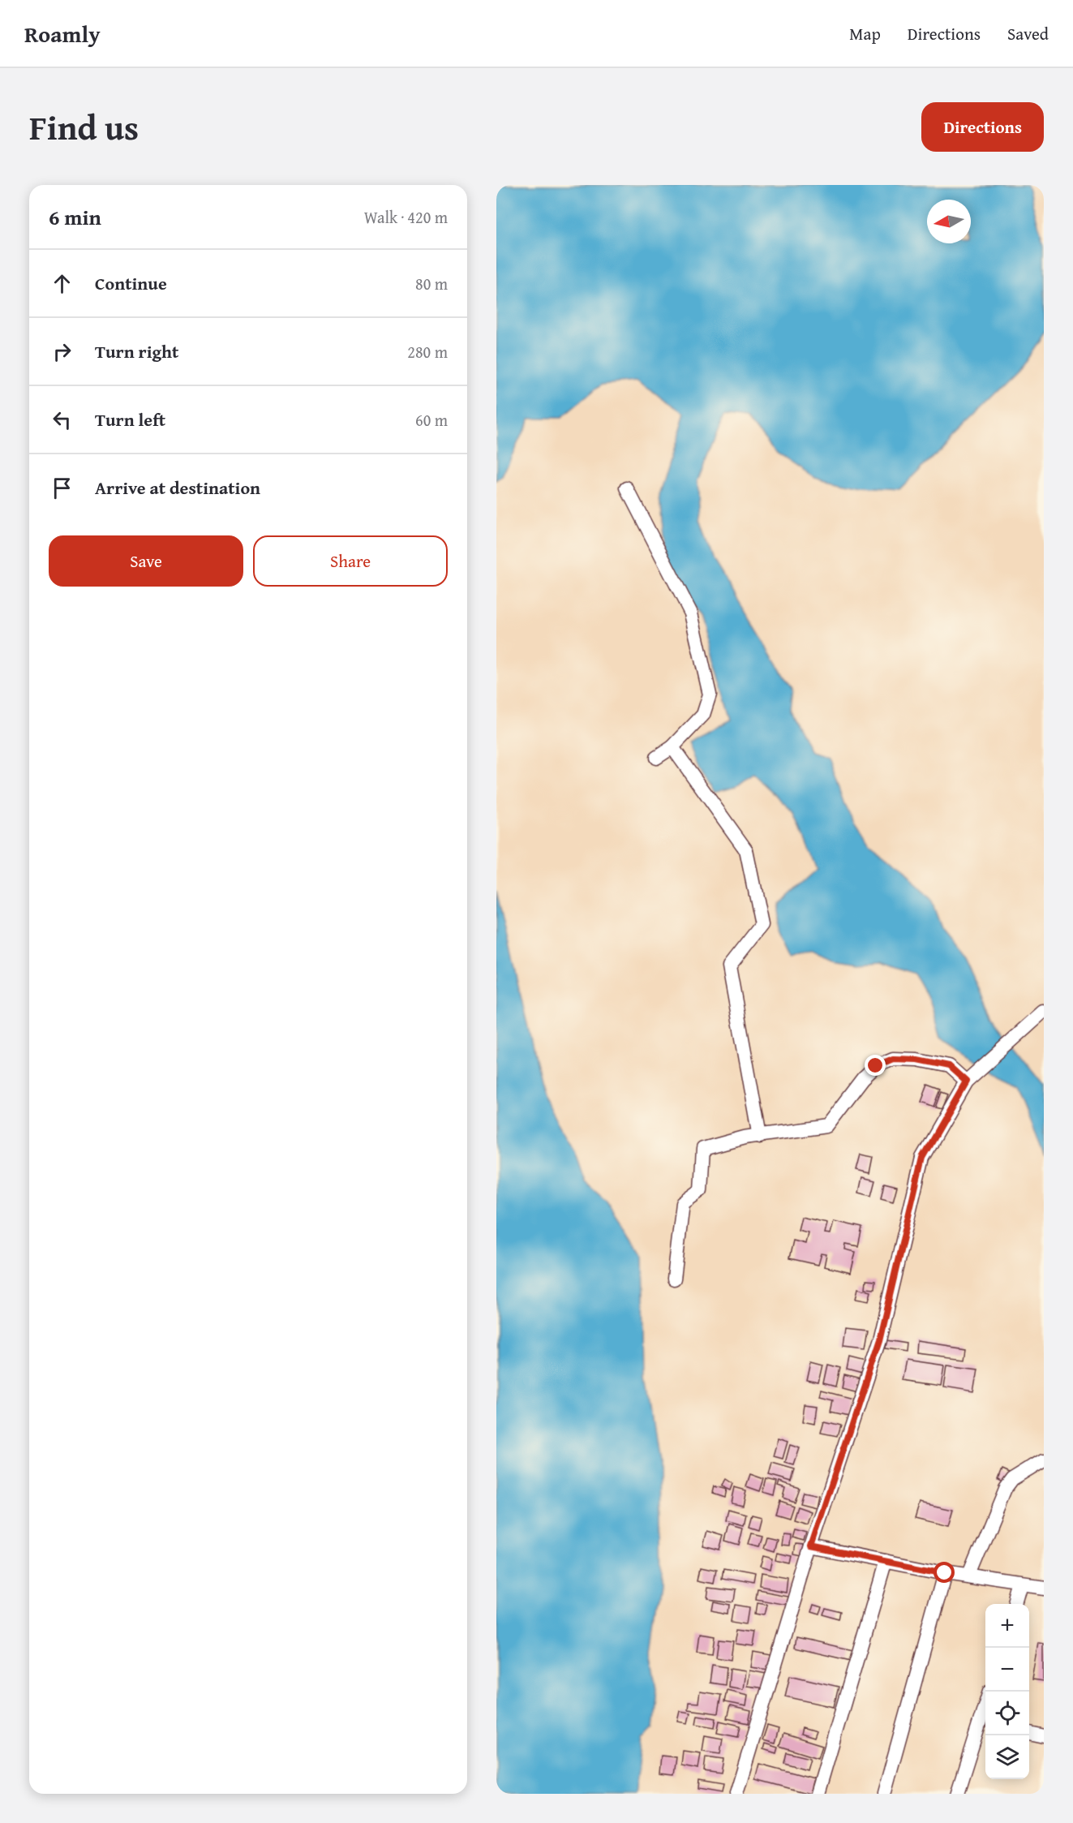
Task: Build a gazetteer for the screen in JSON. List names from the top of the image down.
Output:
{
  "north": "left",
  "page": {
    "header": "Roamly",
    "nav": ["Map", "Directions", "Saved"],
    "title": "Find us",
    "buttons": [
      "Directions",
      ["Save", "Share"]
    ],
    "heading": ["6 min", "Walk · 420 m"],
    "list": [
      ["Continue", "80 m"],
      ["Turn right", "280 m"],
      ["Turn left", "60 m"],
      "Arrive at destination"
    ],
    "map_buttons": ["+", "−"]
  }
}
